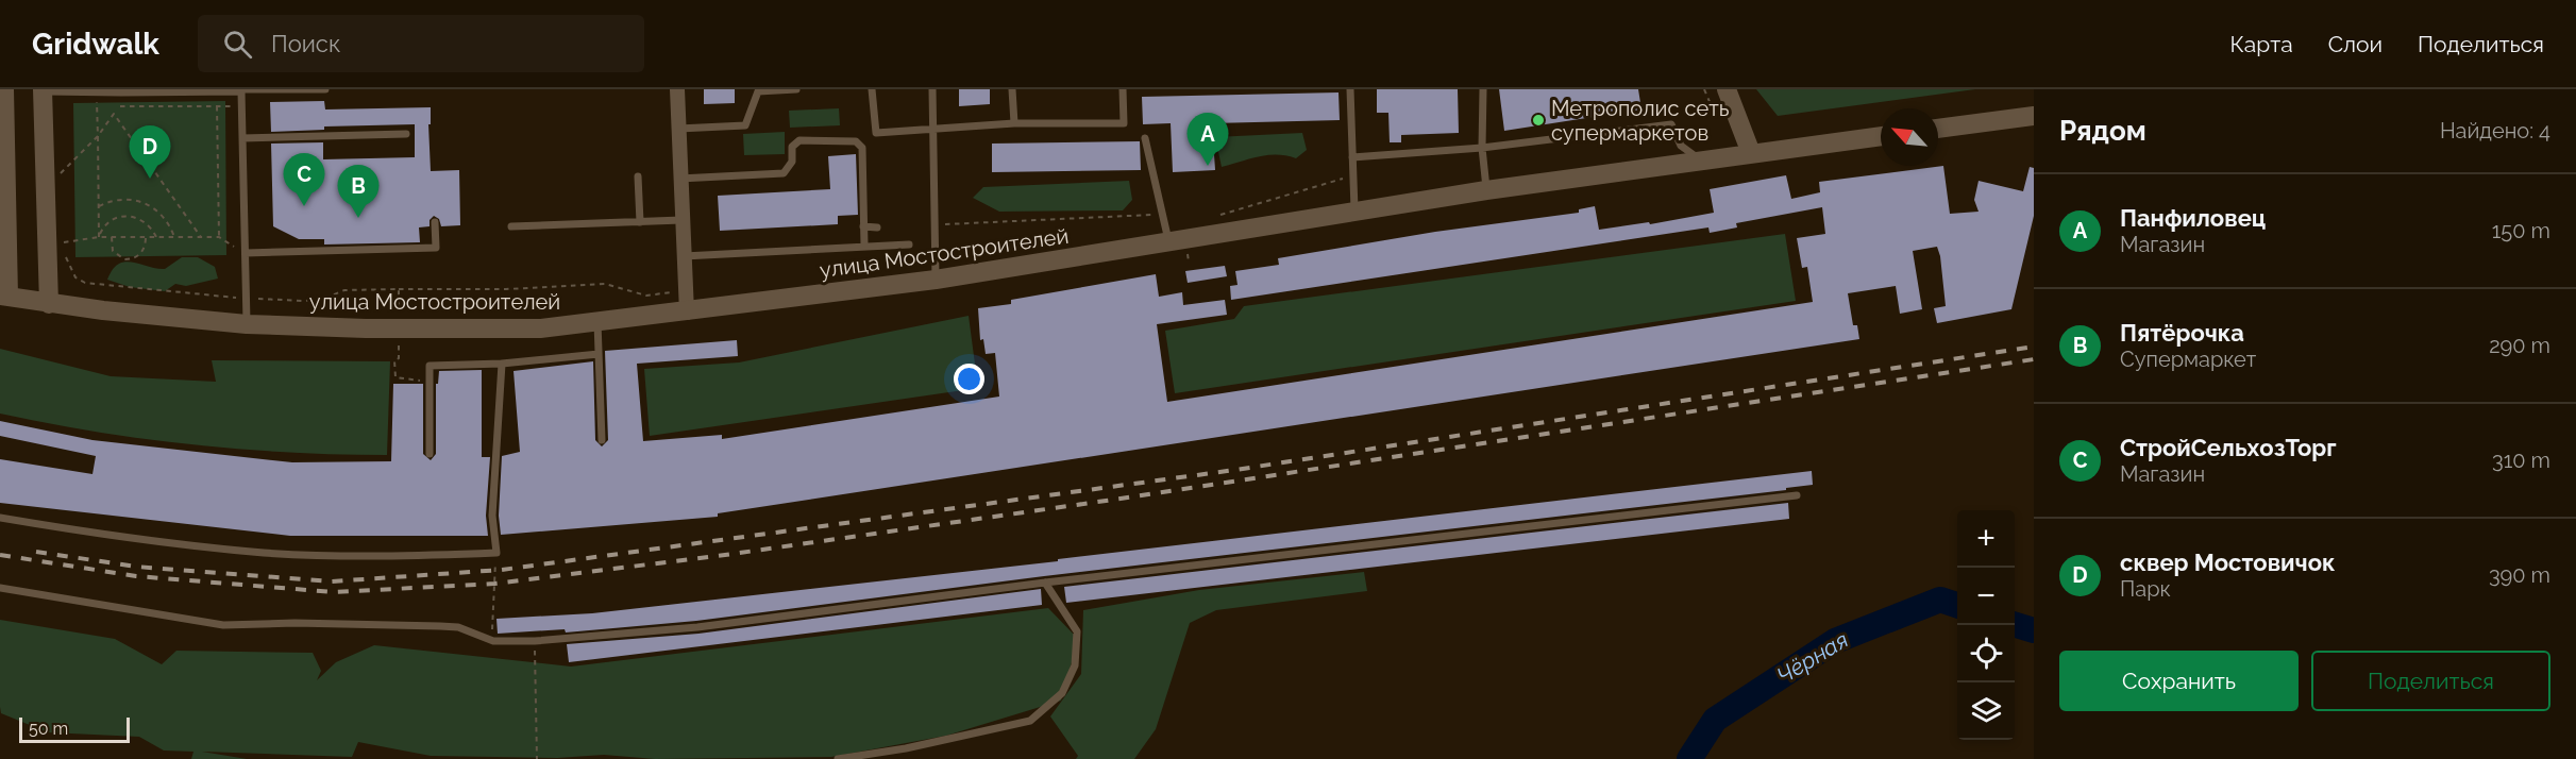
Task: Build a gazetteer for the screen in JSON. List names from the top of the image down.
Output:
{
  "streets": {
    "main road": ["улица Мостостроителей"]
  },
  "water": ["Чёрная"],
  "places": ["Метрополис cеть супермаркетов"],
  "scale_bar": "50 m",
  "north": "top left",
  "page": {
    "header": "Gridwalk",
    "search": "Поиск",
    "nav": ["Карта", "Слои", "Поделиться"],
    "heading": ["Рядом", "Найдено: 4"],
    "pins": [
      "A",
      "D",
      "C",
      "B"
    ],
    "list": [
      {
        "mark": "A",
        "name": "Панфиловец",
        "note": "Магазин",
        "value": "150 m"
      },
      {
        "mark": "B",
        "name": "Пятёрочка",
        "note": "Супермаркет",
        "value": "290 m"
      },
      {
        "mark": "C",
        "name": "СтройСельхозТорг",
        "note": "Магазин",
        "value": "310 m"
      },
      {
        "mark": "D",
        "name": "сквер Мостовичок",
        "note": "Парк",
        "value": "390 m"
      }
    ],
    "map_buttons": ["+", "−"],
    "buttons": ["Сохранить", "Поделиться"],
    "scale": "50 m"
  }
}
